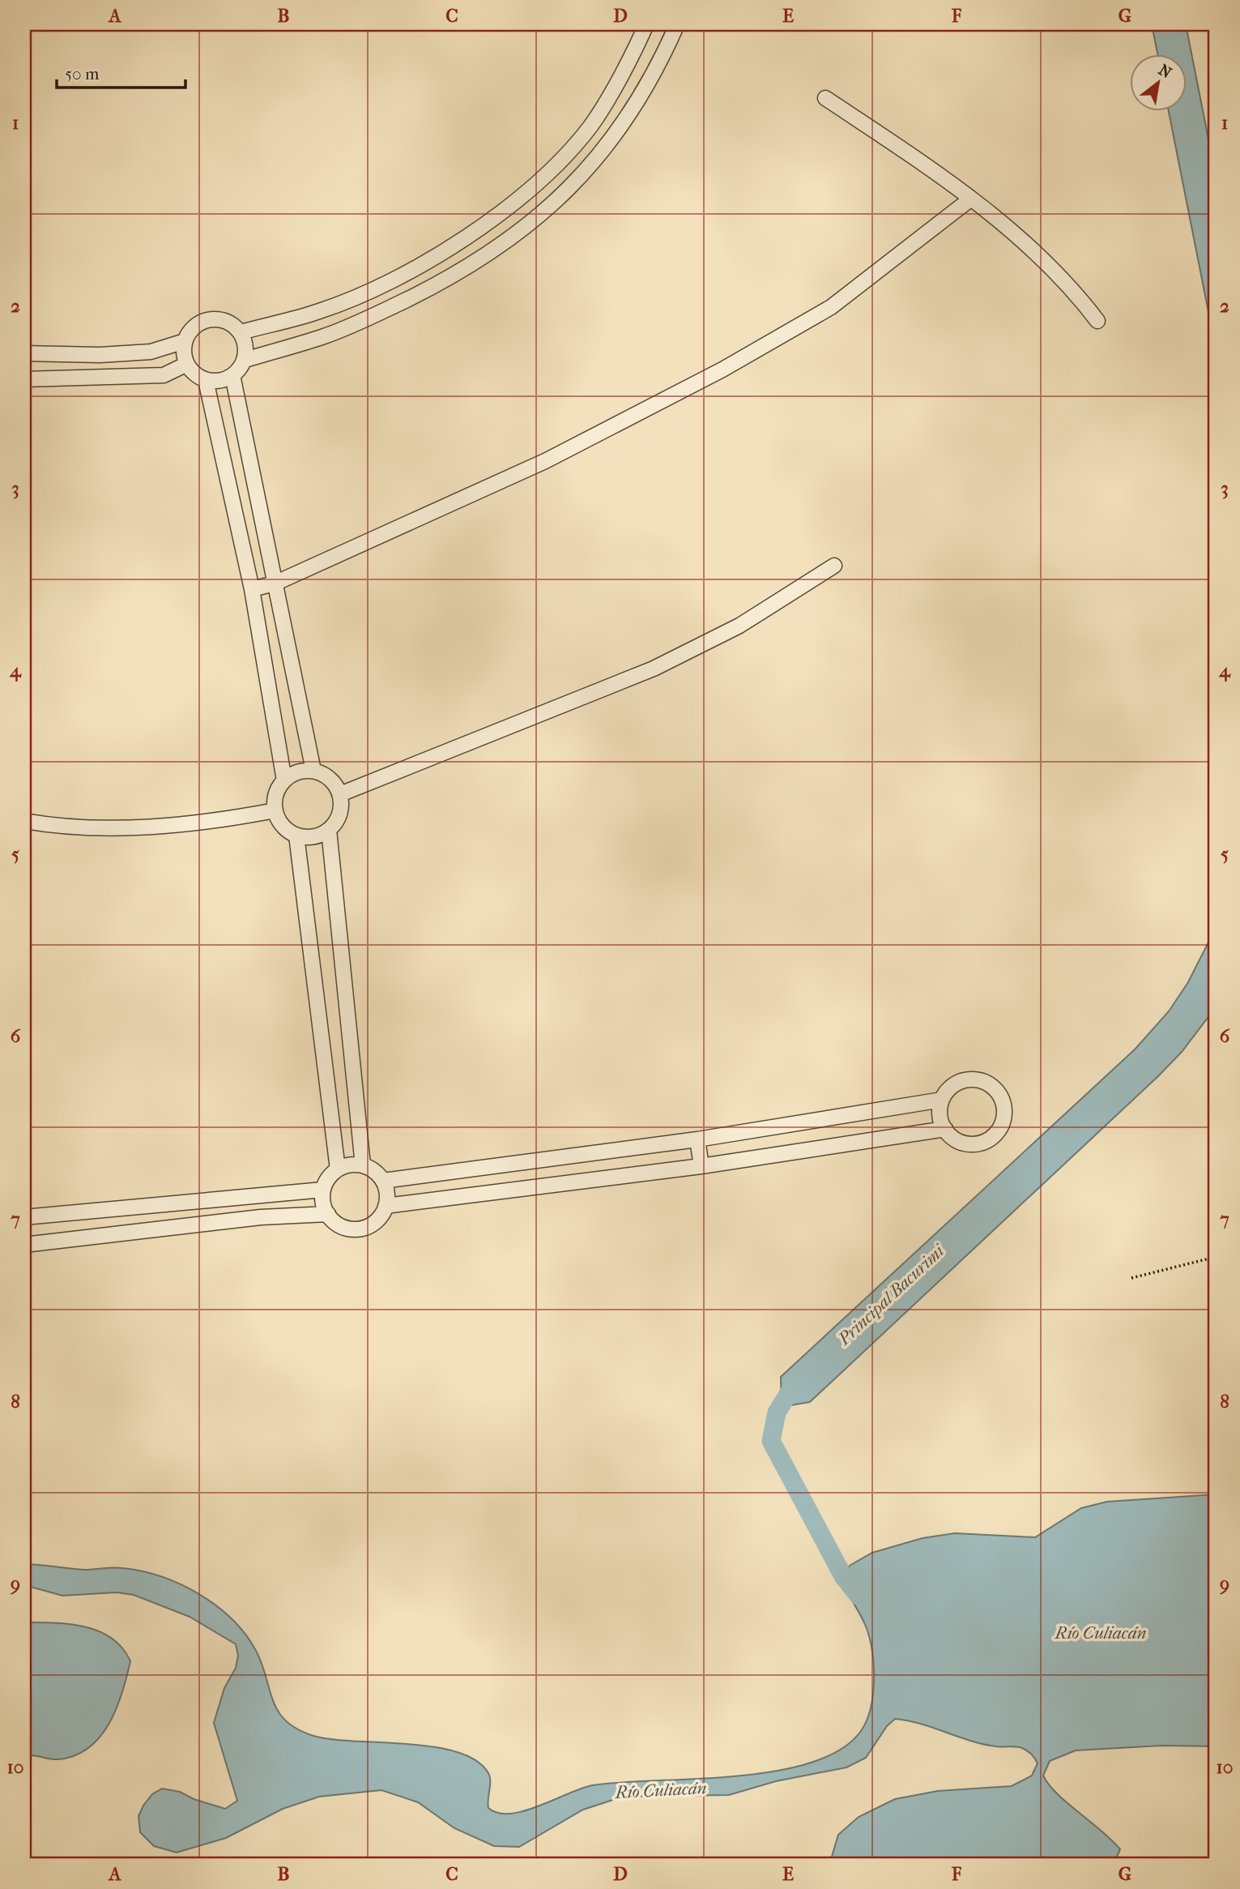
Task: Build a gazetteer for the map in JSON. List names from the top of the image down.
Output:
{
  "water": ["Principal Bacurimi", "Río Culiacán"],
  "scale_bar": "50 m",
  "north": "top right",
  "grid": {
    "columns": [
      "A",
      "B",
      "C",
      "D",
      "E",
      "F",
      "G"
    ],
    "rows": [
      "1",
      "2",
      "3",
      "4",
      "5",
      "6",
      "7",
      "8",
      "9",
      "10"
    ]
  }
}
